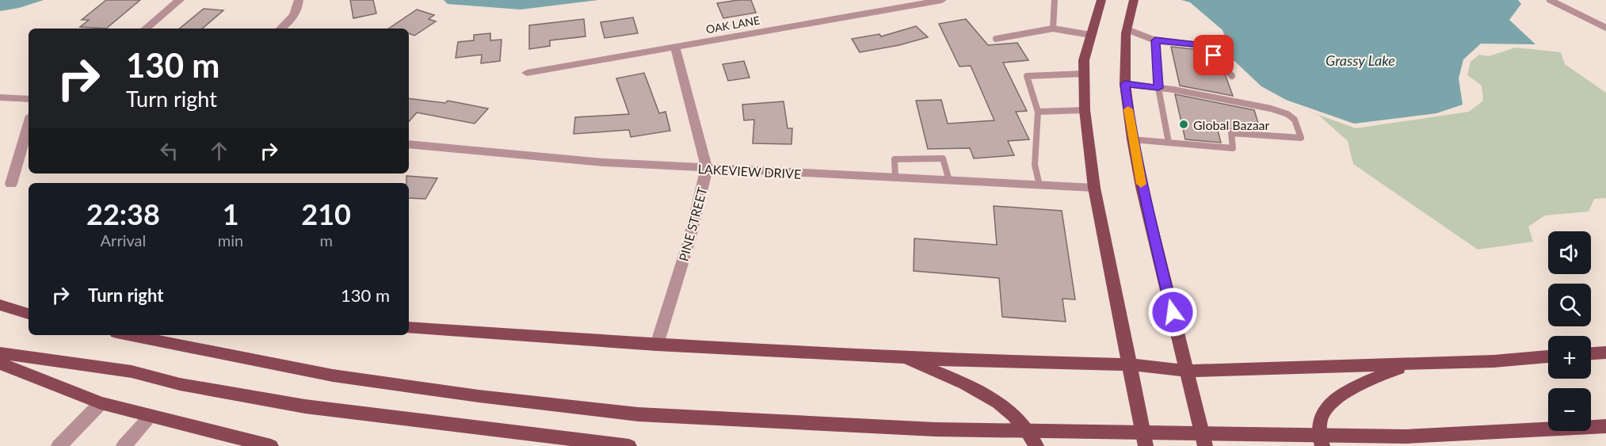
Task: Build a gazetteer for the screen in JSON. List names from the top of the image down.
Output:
{
  "streets": {
    "street": ["OAK LANE", "LAKEVIEW DRIVE", "PINE STREET"]
  },
  "crossings": [
    ["OAK LANE", "PINE STREET"],
    ["LAKEVIEW DRIVE", "PINE STREET"]
  ],
  "water": ["Grassy Lake"],
  "places": ["Global Bazaar"],
  "page": {
    "turn": ["130 m", "Turn right"],
    "eta": [
      "22:38",
      "Arrival",
      "1",
      "min",
      "210",
      "m"
    ],
    "map_buttons": ["+", "−"],
    "list": [
      {
        "name": "Turn right",
        "value": "130 m"
      }
    ]
  }
}
